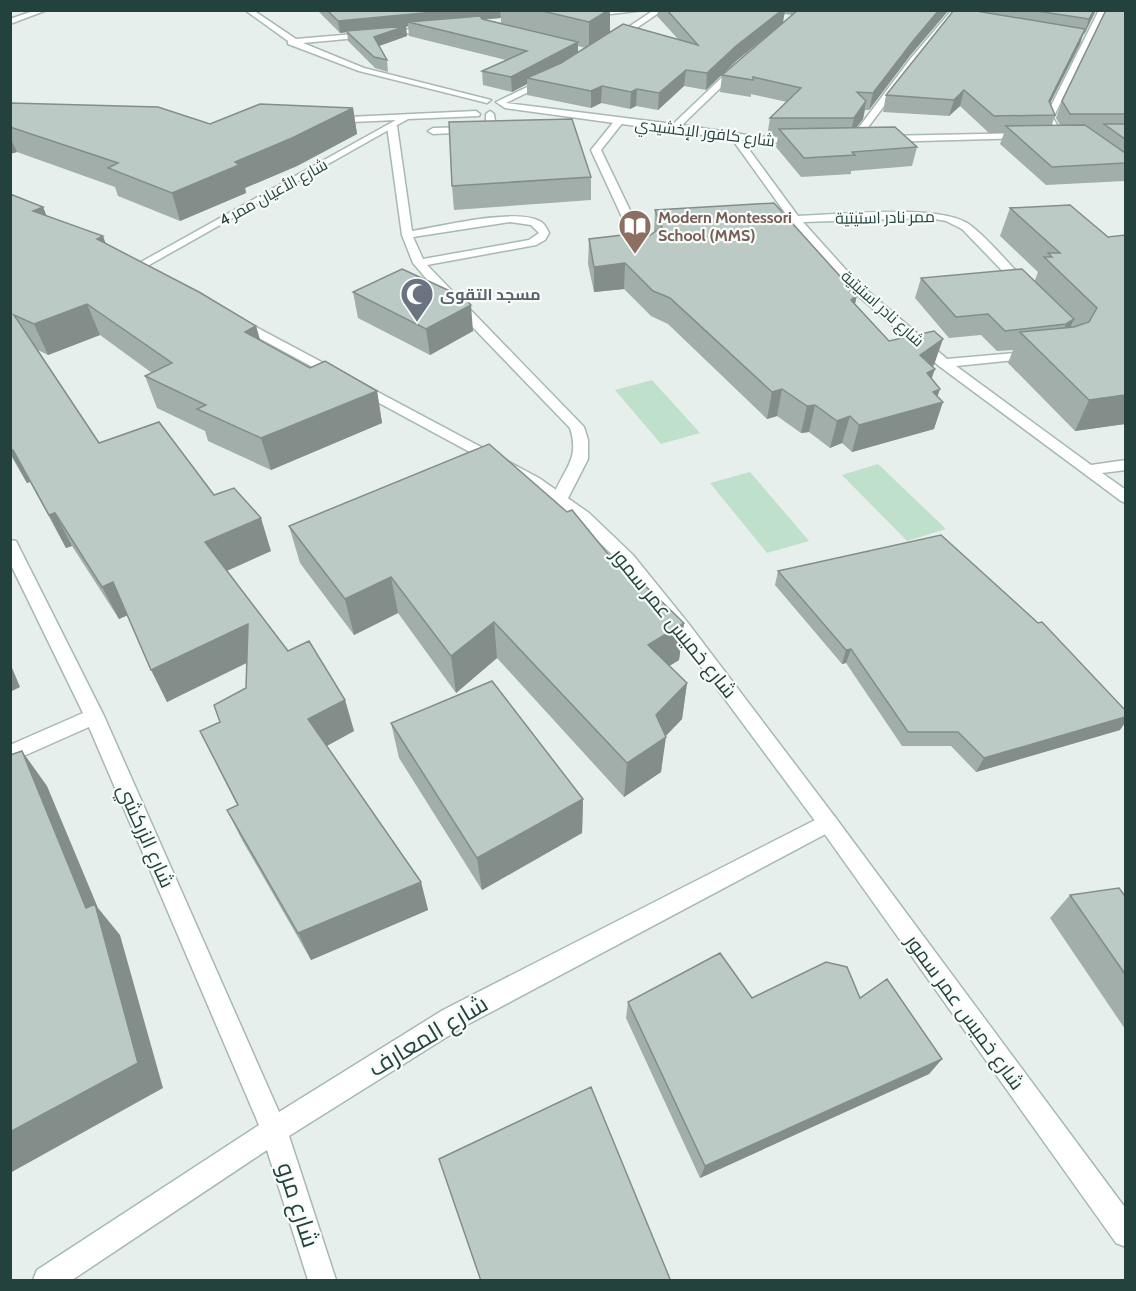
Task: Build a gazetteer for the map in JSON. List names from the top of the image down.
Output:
{
  "streets": {
    "street": [
      "شارع كافور الإخشيدي",
      "شارع الأعيان ممر 4",
      "ممر نادر استيتية",
      "شارع نادر استيتية",
      "شارع خميس عمر سمور",
      "شارع الزركشي",
      "شارع المعارف",
      "شارع مرو"
    ]
  },
  "crossings": [
    ["شارع كافور الإخشيدي", "شارع نادر استيتية"],
    ["ممر نادر استيتية", "شارع نادر استيتية"],
    ["شارع خميس عمر سمور", "شارع المعارف"],
    ["شارع الزركشي", "شارع المعارف"],
    ["شارع الزركشي", "شارع مرو"],
    ["شارع المعارف", "شارع مرو"]
  ],
  "places": {
    "library": ["Modern Montessori School (MMS)"],
    "mosque": ["مسجد التقوى"]
  }
}
